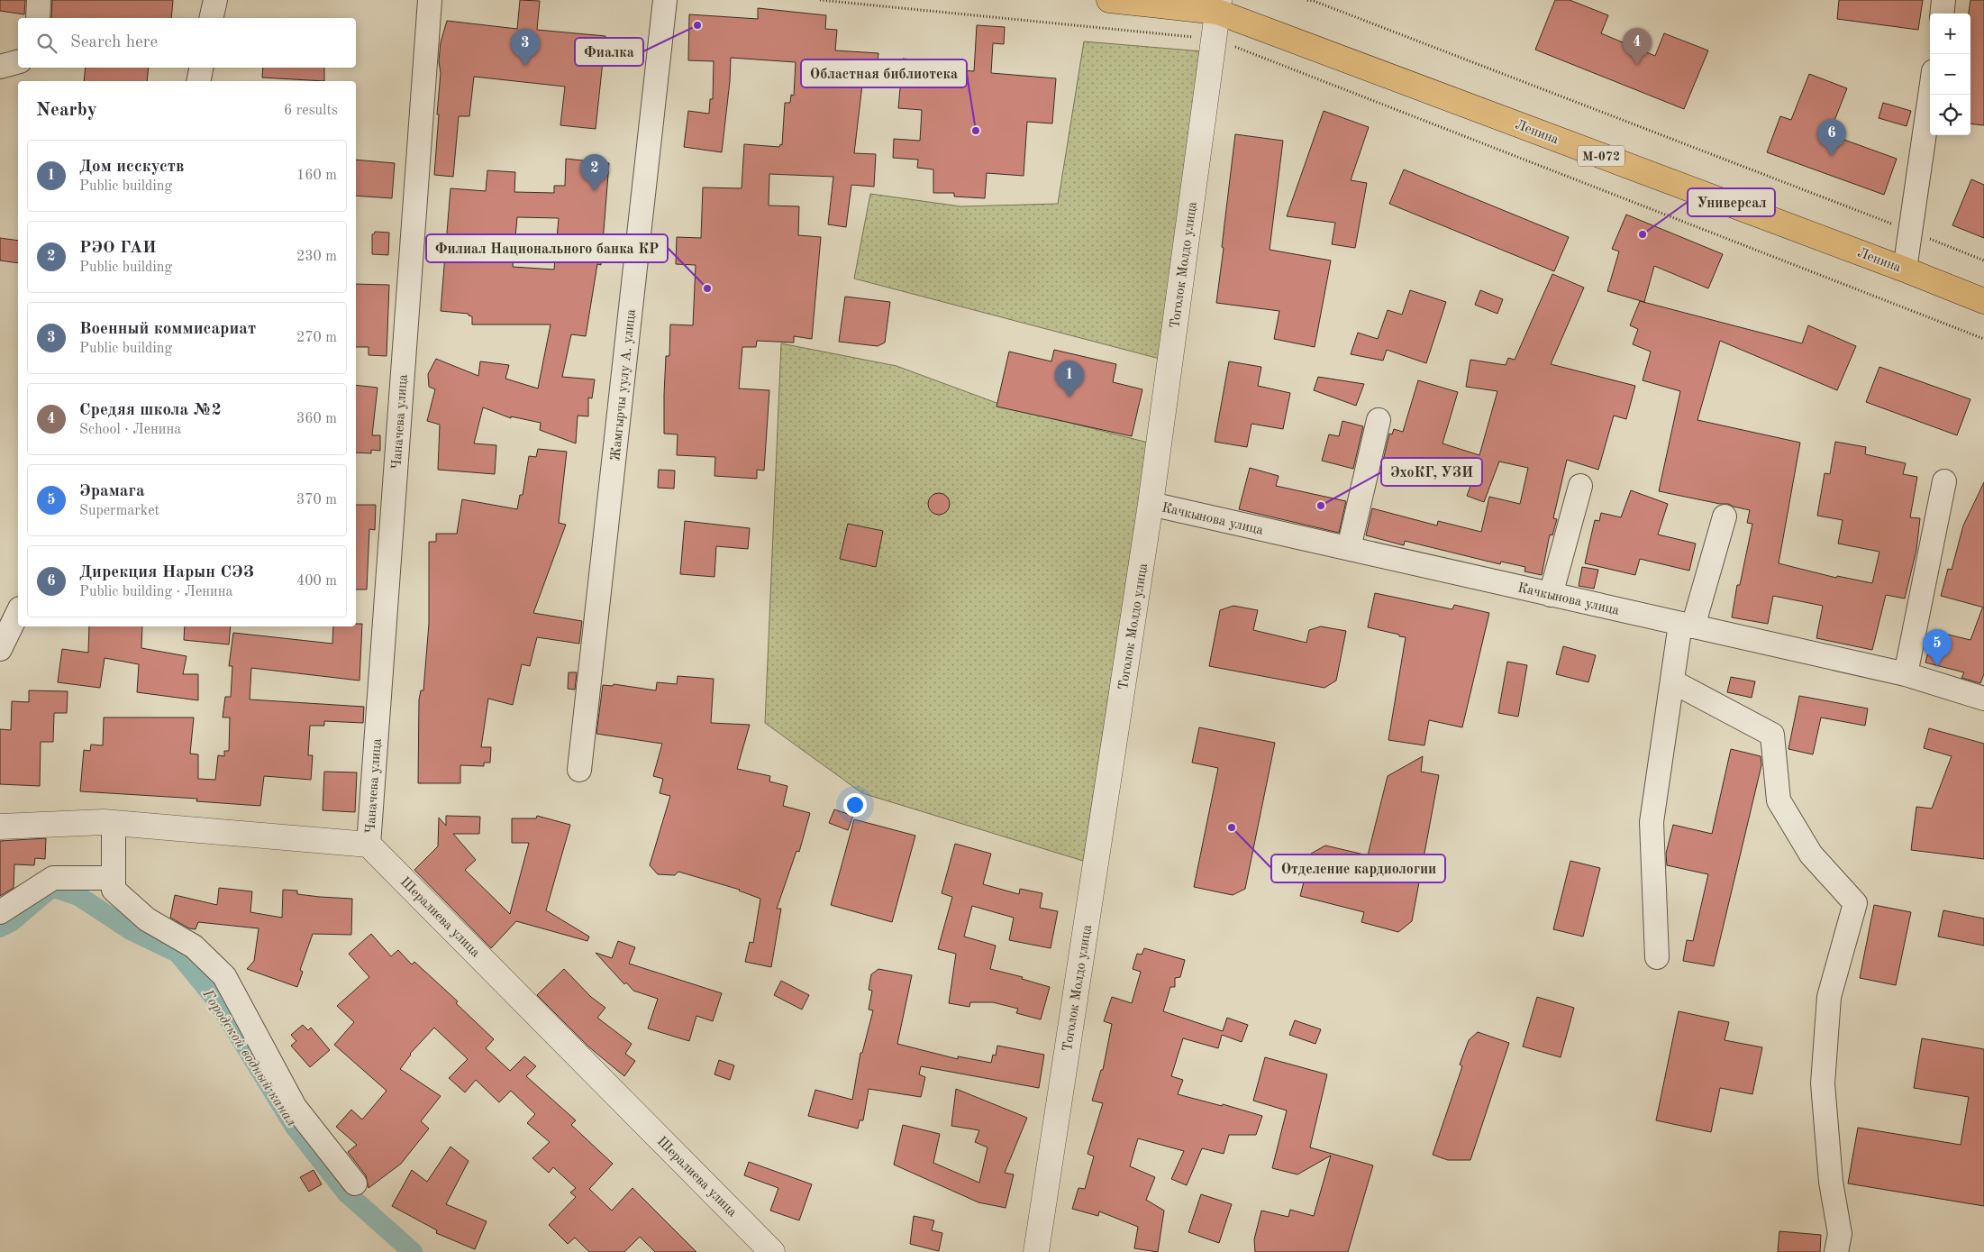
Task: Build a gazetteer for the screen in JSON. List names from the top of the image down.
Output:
{
  "streets": {
    "main road": ["Ленина", "М-072"],
    "street": [
      "Тоголок Молдо улица",
      "Жамгырчы уулу А. улица",
      "Чаначева улица",
      "Качкынова улица",
      "Шералиева улица"
    ]
  },
  "crossings": [
    ["Ленина", "Тоголок Молдо улица"],
    ["Тоголок Молдо улица", "Качкынова улица"],
    ["Чаначева улица", "Шералиева улица"]
  ],
  "water": ["Городской водный канал"],
  "places": [
    "Фиалка",
    "Областная библиотека",
    "Универсал",
    "Филиал Национального банка КР",
    "ЭхоКГ, УЗИ",
    "Отделение кардиологии"
  ],
  "page": {
    "map_buttons": ["+", "−"],
    "search": "Search here",
    "pins": [
      "4",
      "3",
      "6",
      "2",
      "1",
      "5"
    ],
    "heading": ["Nearby", "6 results"],
    "list": [
      {
        "mark": "1",
        "name": "Дом исскуств",
        "note": "Public building",
        "value": "160 m"
      },
      {
        "mark": "2",
        "name": "РЭО ГАИ",
        "note": "Public building",
        "value": "230 m"
      },
      {
        "mark": "3",
        "name": "Военный коммисариат",
        "note": "Public building",
        "value": "270 m"
      },
      {
        "mark": "4",
        "name": "Средяя школа №2",
        "note": "School · Ленина",
        "value": "360 m"
      },
      {
        "mark": "5",
        "name": "Эрамага",
        "note": "Supermarket",
        "value": "370 m"
      },
      {
        "mark": "6",
        "name": "Дирекция Нарын СЭЗ",
        "note": "Public building · Ленина",
        "value": "400 m"
      }
    ]
  }
}
